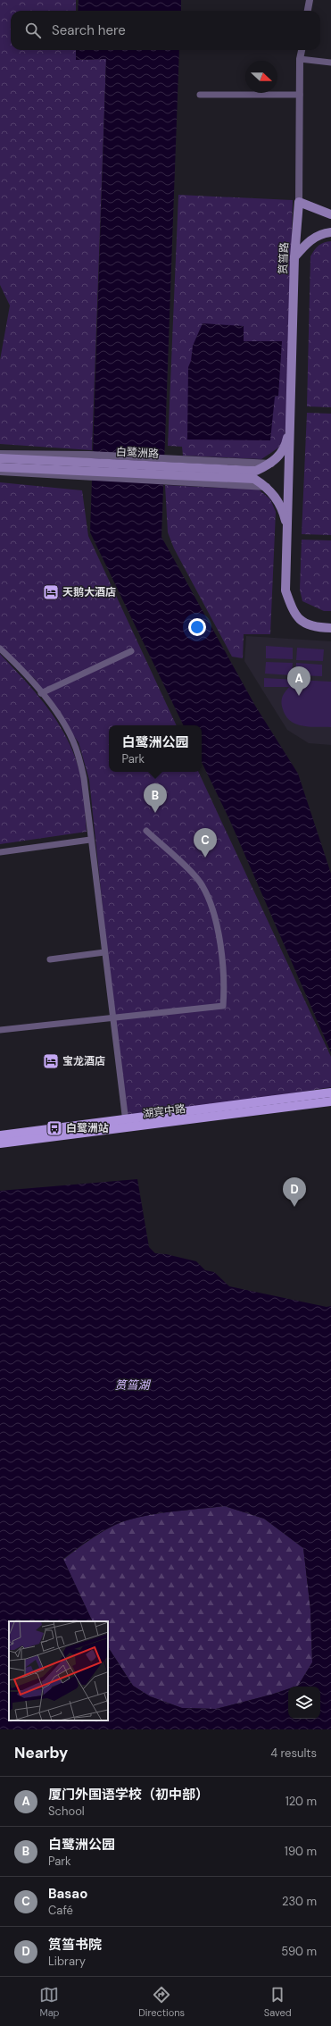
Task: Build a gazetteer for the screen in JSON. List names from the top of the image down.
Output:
{
  "streets": {
    "main road": ["筼筜路", "白鹭洲路", "湖宾中路"]
  },
  "crossings": [
    ["筼筜路", "白鹭洲路"]
  ],
  "water": ["筼筜湖"],
  "places": {
    "hotel": ["天鹅大酒店", "宝龙酒店"],
    "bus stop": ["白鹭洲站"]
  },
  "north": "right",
  "page": {
    "search": "Search here",
    "pins": [
      "A",
      "B",
      "C",
      "D"
    ],
    "popup": ["白鹭洲公园", "Park"],
    "heading": ["Nearby", "4 results"],
    "list": [
      {
        "mark": "A",
        "name": "厦门外国语学校（初中部）",
        "note": "School",
        "value": "120 m"
      },
      {
        "mark": "B",
        "name": "白鹭洲公园",
        "note": "Park",
        "value": "190 m"
      },
      {
        "mark": "C",
        "name": "Basao",
        "note": "Café",
        "value": "230 m"
      },
      {
        "mark": "D",
        "name": "筼筜书院",
        "note": "Library",
        "value": "590 m"
      }
    ],
    "nav": ["Map", "Directions", "Saved"]
  }
}
